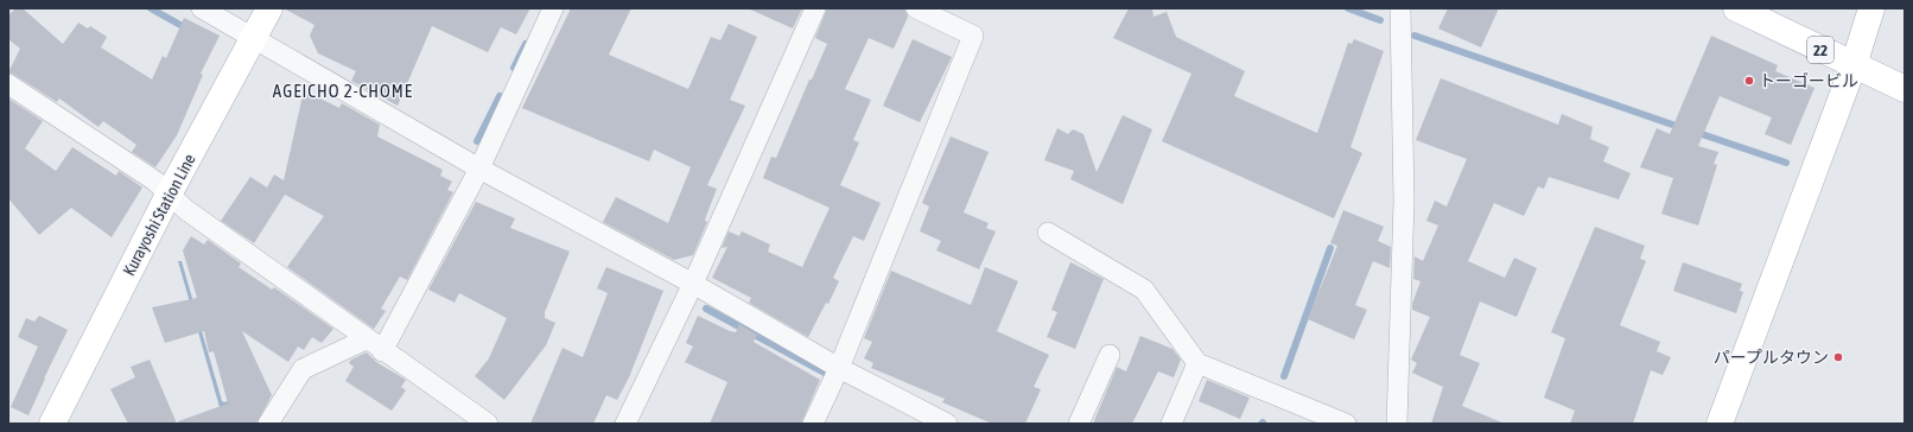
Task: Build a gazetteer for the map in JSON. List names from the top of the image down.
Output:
{
  "streets": {
    "main road": ["22", "Kurayoshi Station Line"]
  },
  "districts": ["AGEICHO 2-CHOME"],
  "places": ["トーゴービル", "パープルタウン"]
}
